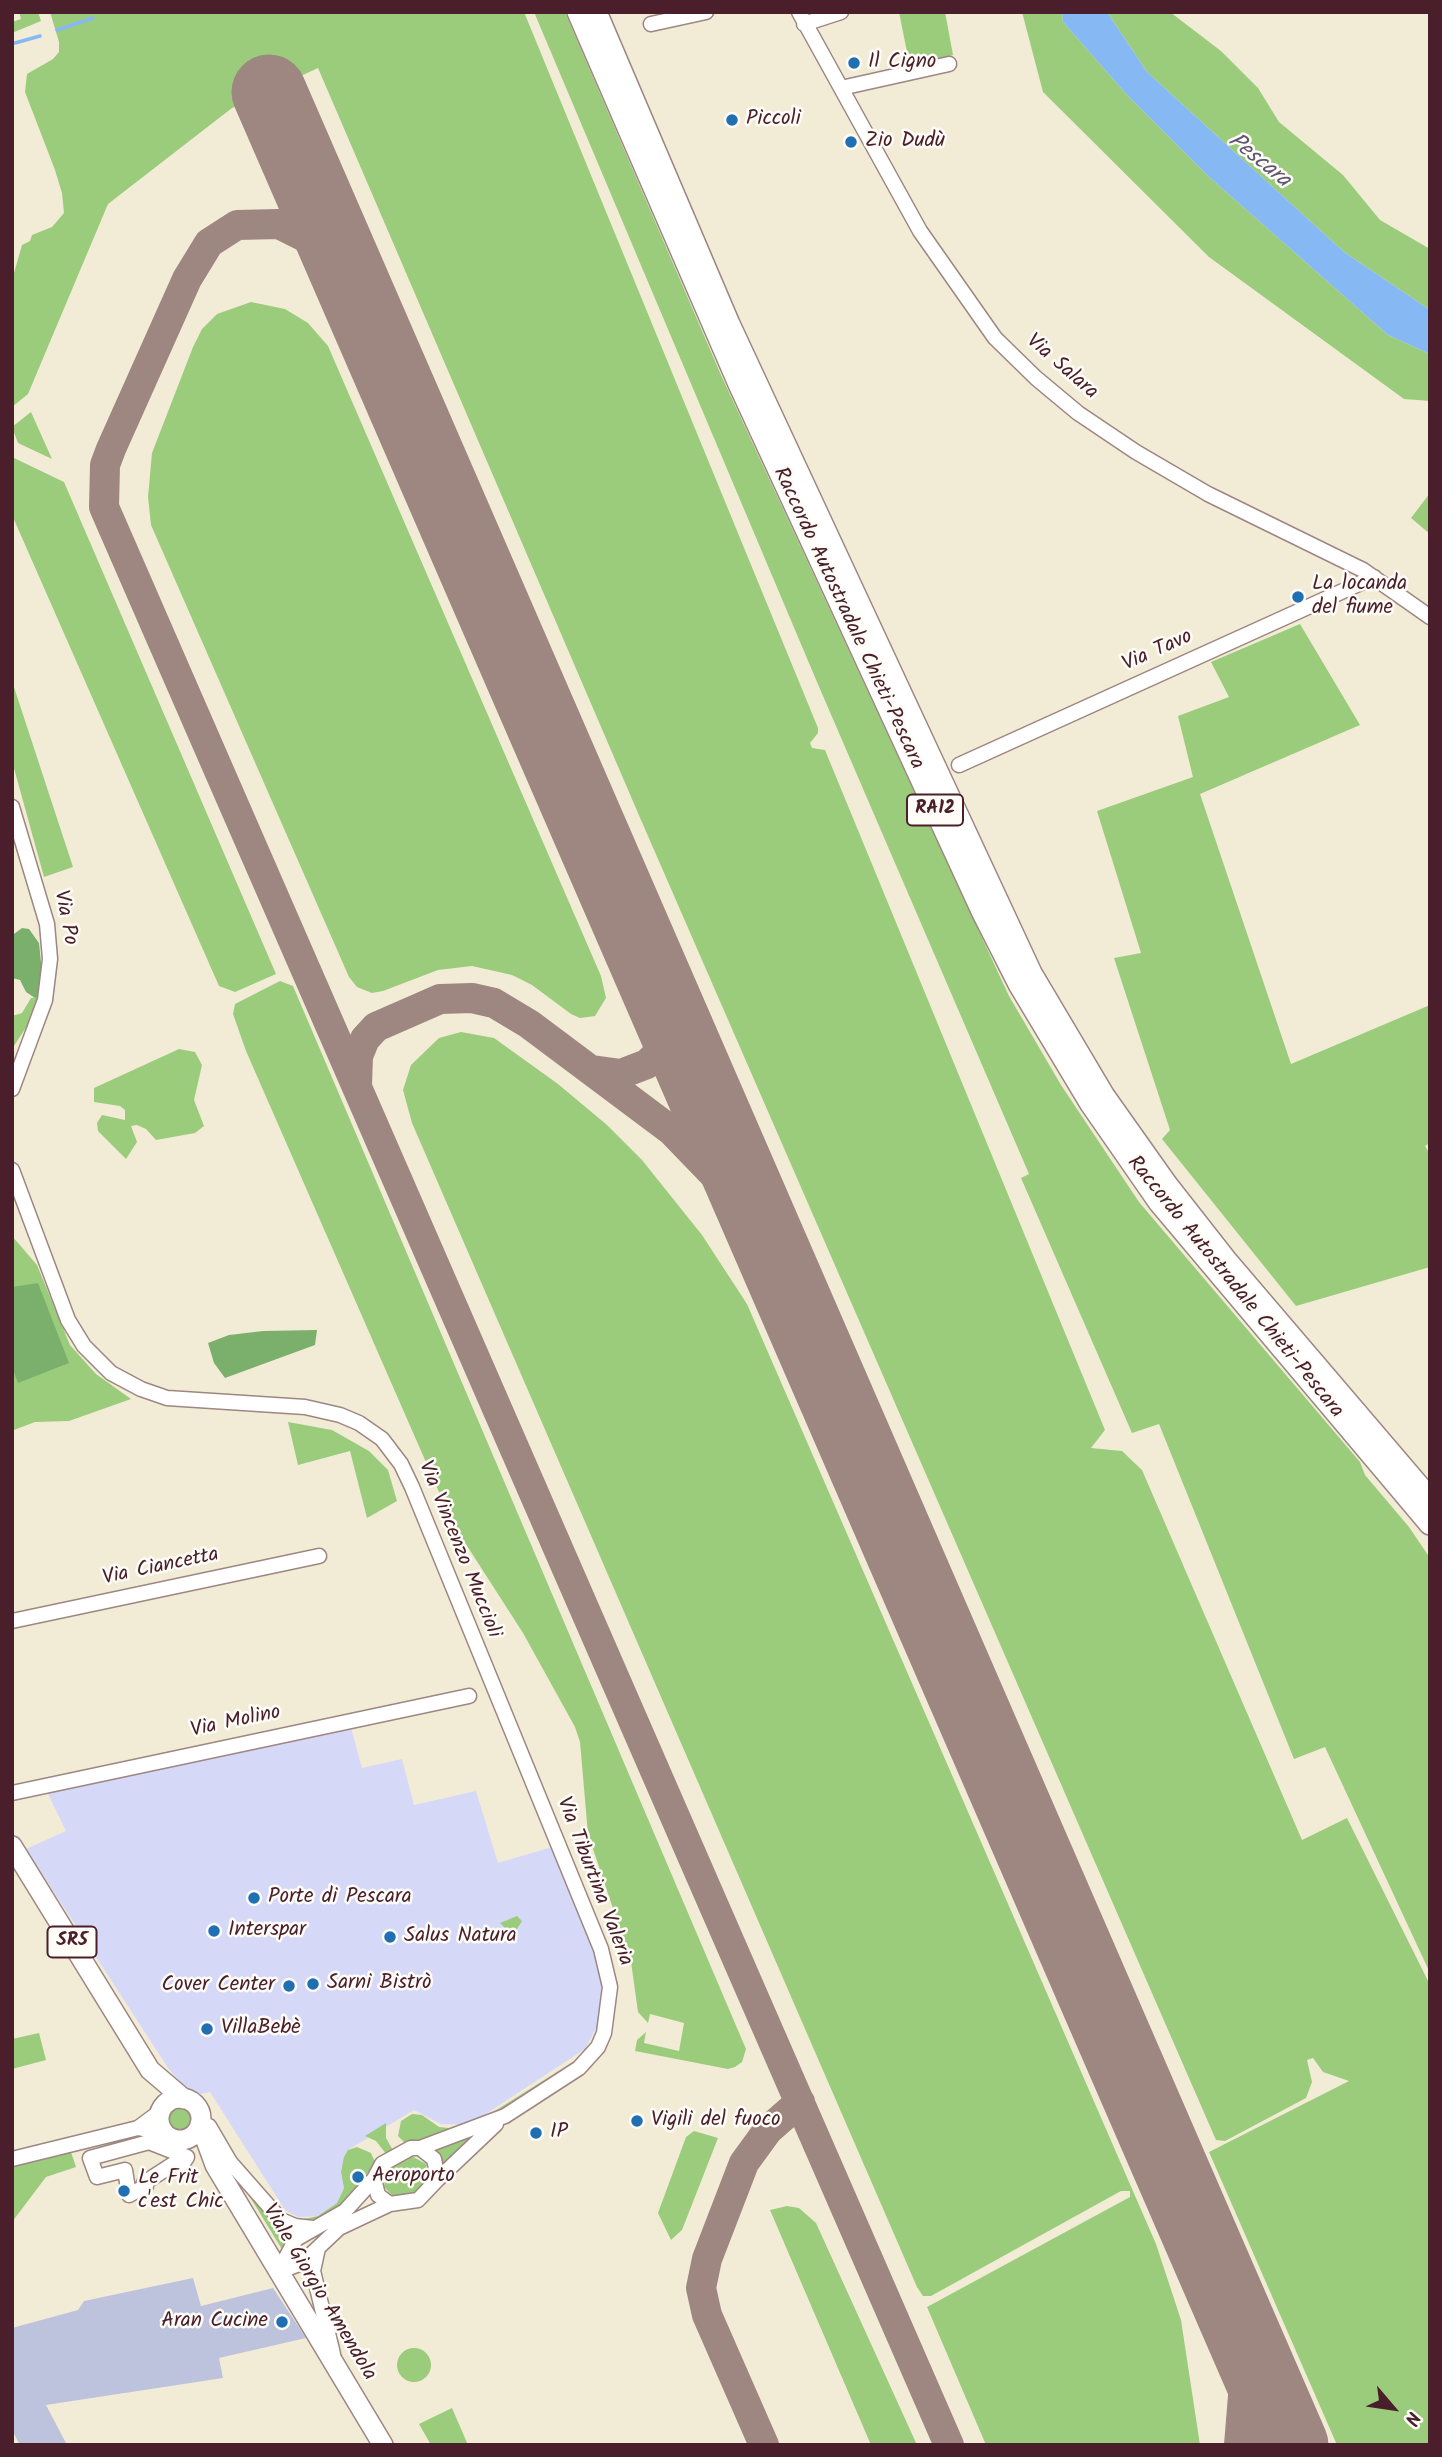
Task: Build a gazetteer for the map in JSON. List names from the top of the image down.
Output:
{
  "streets": {
    "highway": ["Raccordo Autostradale Chieti-Pescara", "RA12"],
    "main road": ["SR5", "Viale Giorgio Amendola"],
    "street": [
      "Via Salara",
      "Via Tavo",
      "Via Po",
      "Via Vincenzo Muccioli",
      "Via Ciancetta",
      "Via Molino",
      "Via Tiburtina Valeria"
    ]
  },
  "crossings": [
    ["Via Salara", "Via Tavo"],
    ["Via Vincenzo Muccioli", "Via Tiburtina Valeria"],
    ["SR5", "Viale Giorgio Amendola"]
  ],
  "water": ["Pescara"],
  "places": [
    "Il Cigno",
    "Piccoli",
    "Zio Dudù",
    "La locanda del fiume",
    "Porte di Pescara",
    "Interspar",
    "Salus Natura",
    "Sarni Bistrò",
    "Cover Center",
    "VillaBebè",
    "Vigili del fuoco",
    "IP",
    "Aeroporto",
    "Le Frit c'est Chic",
    "Aran Cucine"
  ],
  "north": "bottom right"
}
